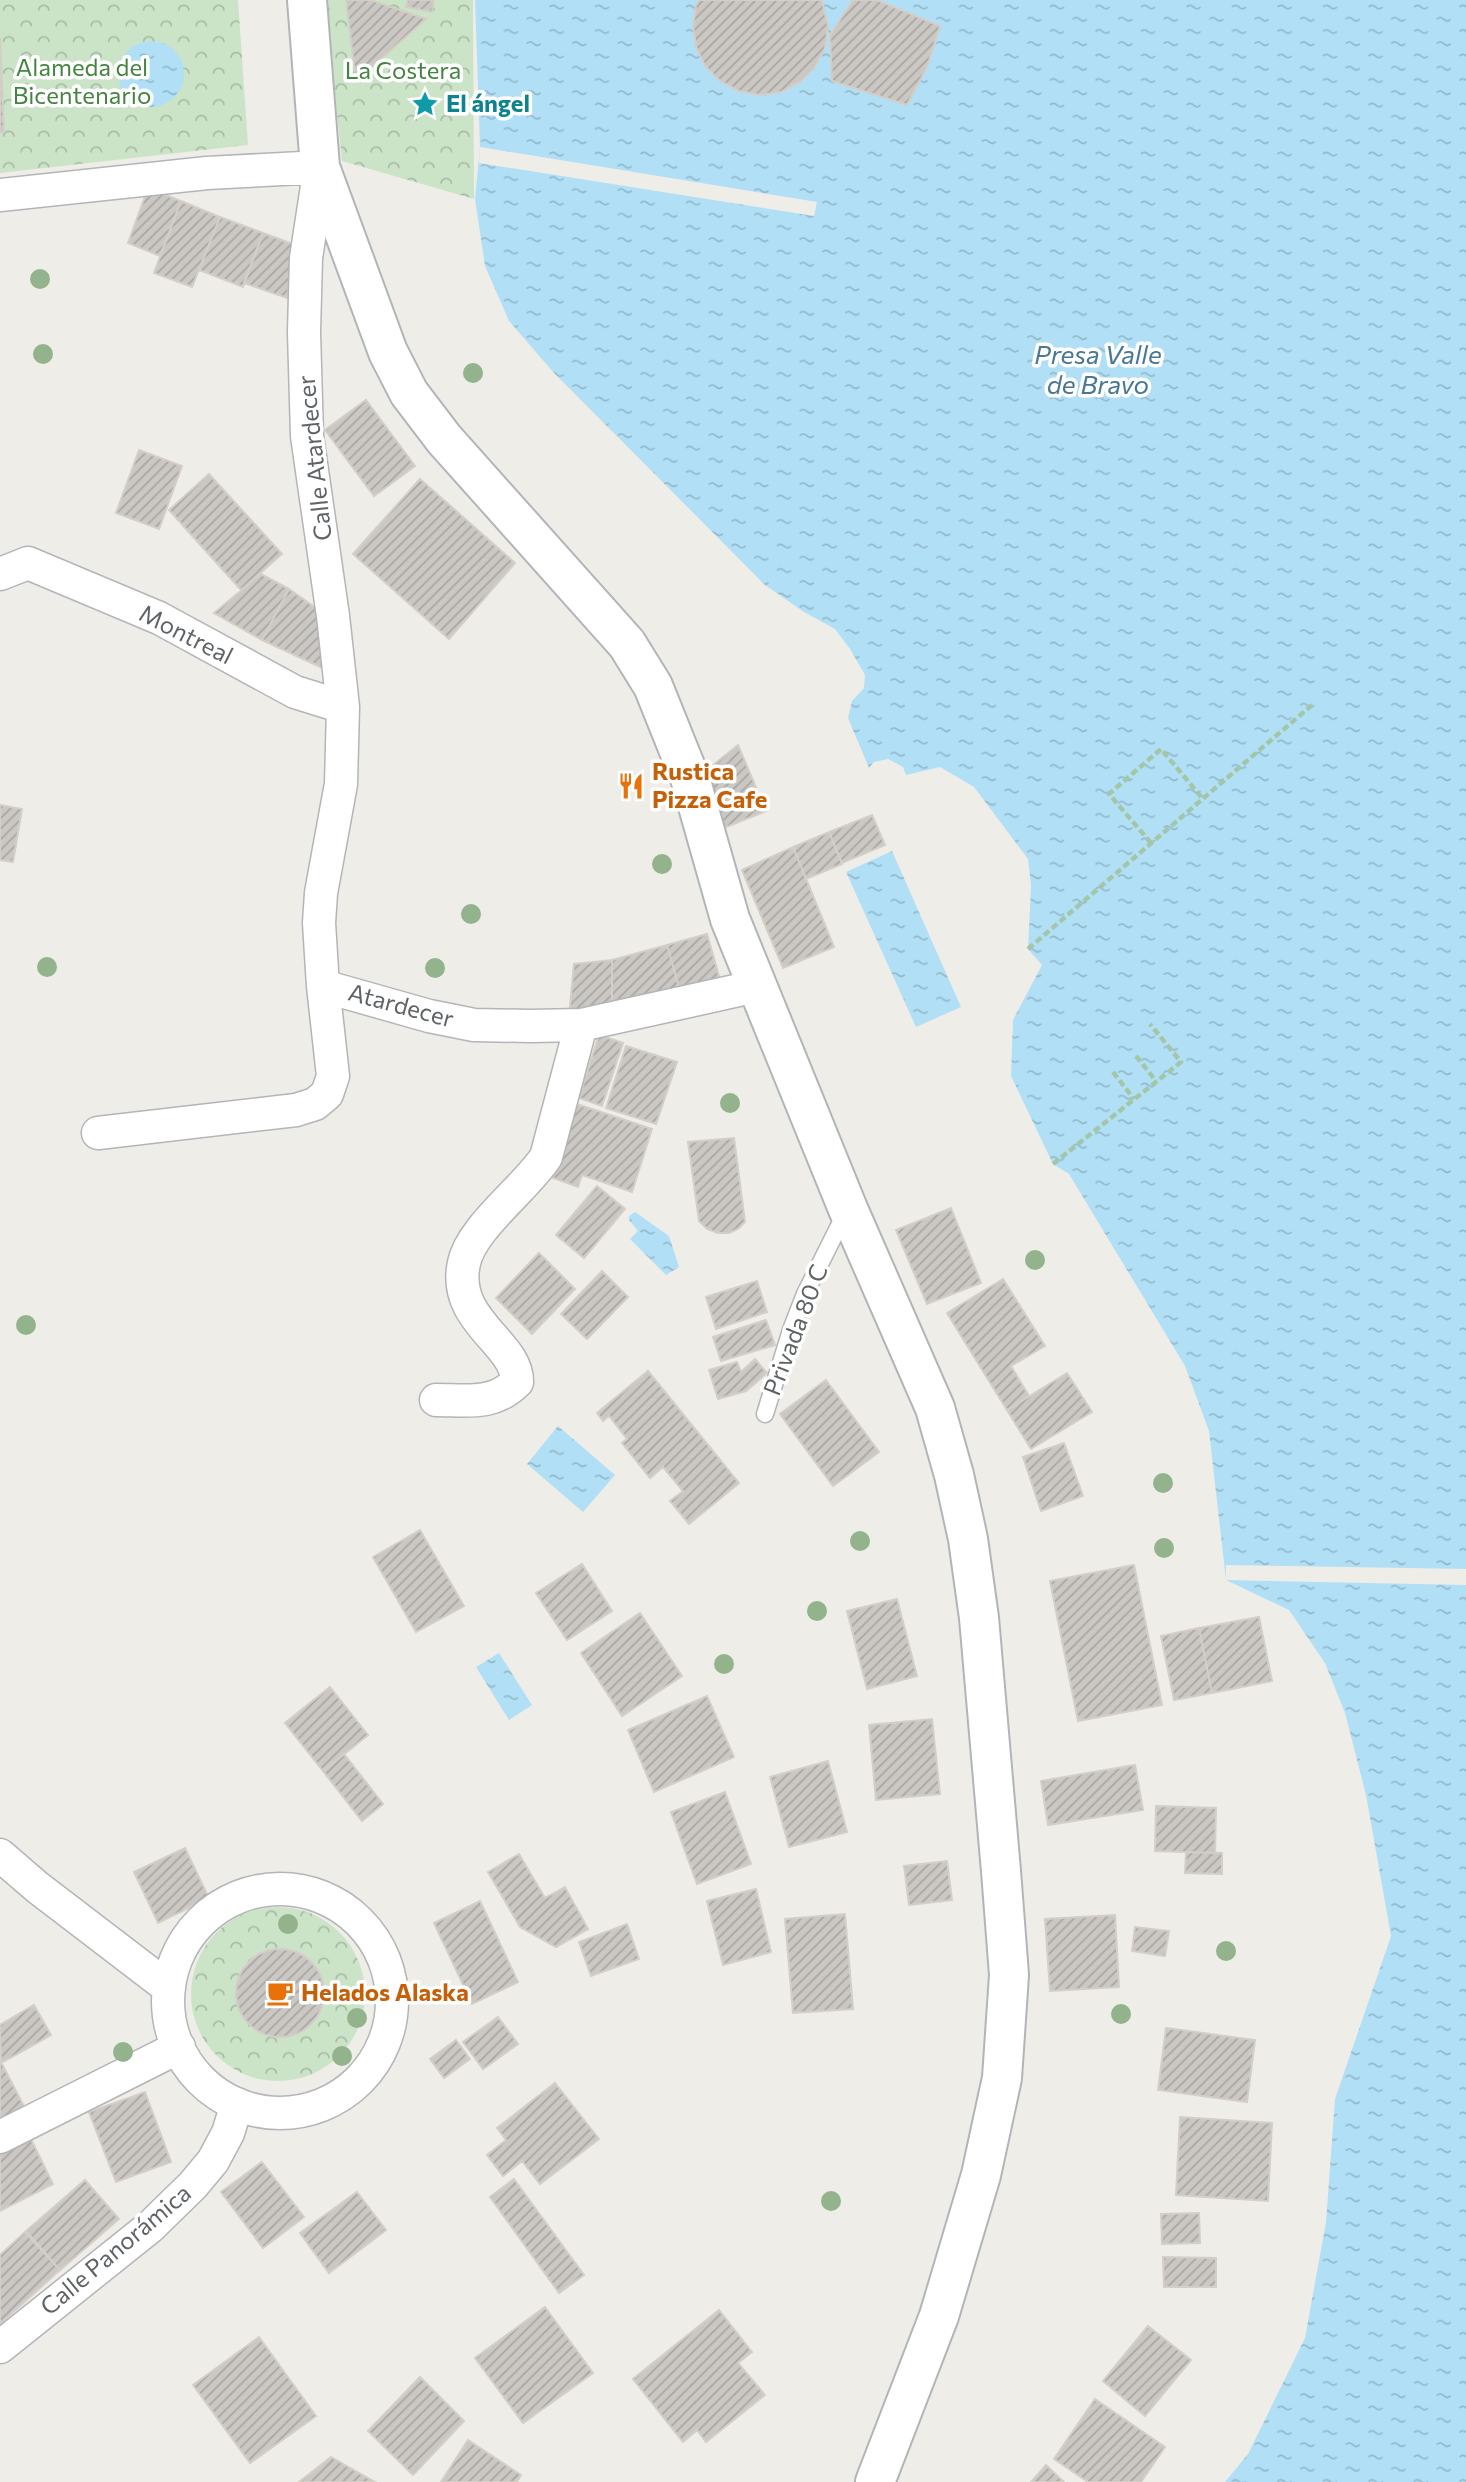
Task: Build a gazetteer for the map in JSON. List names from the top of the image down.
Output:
{
  "streets": {
    "street": [
      "Calle Atardecer",
      "Montreal",
      "Atardecer",
      "Calle Panorámica"
    ],
    "lane": ["Privada 80 C"]
  },
  "crossings": [
    ["Calle Atardecer", "Montreal"],
    ["Calle Atardecer", "Atardecer"],
    ["Montreal", "Atardecer"]
  ],
  "water": ["Presa Valle de Bravo"],
  "parks": ["Alameda del Bicentenario", "La Costera"],
  "places": {
    "place": ["El ángel"],
    "restaurant": ["Rustica Pizza Cafe"],
    "cafe": ["Helados Alaska"]
  }
}
